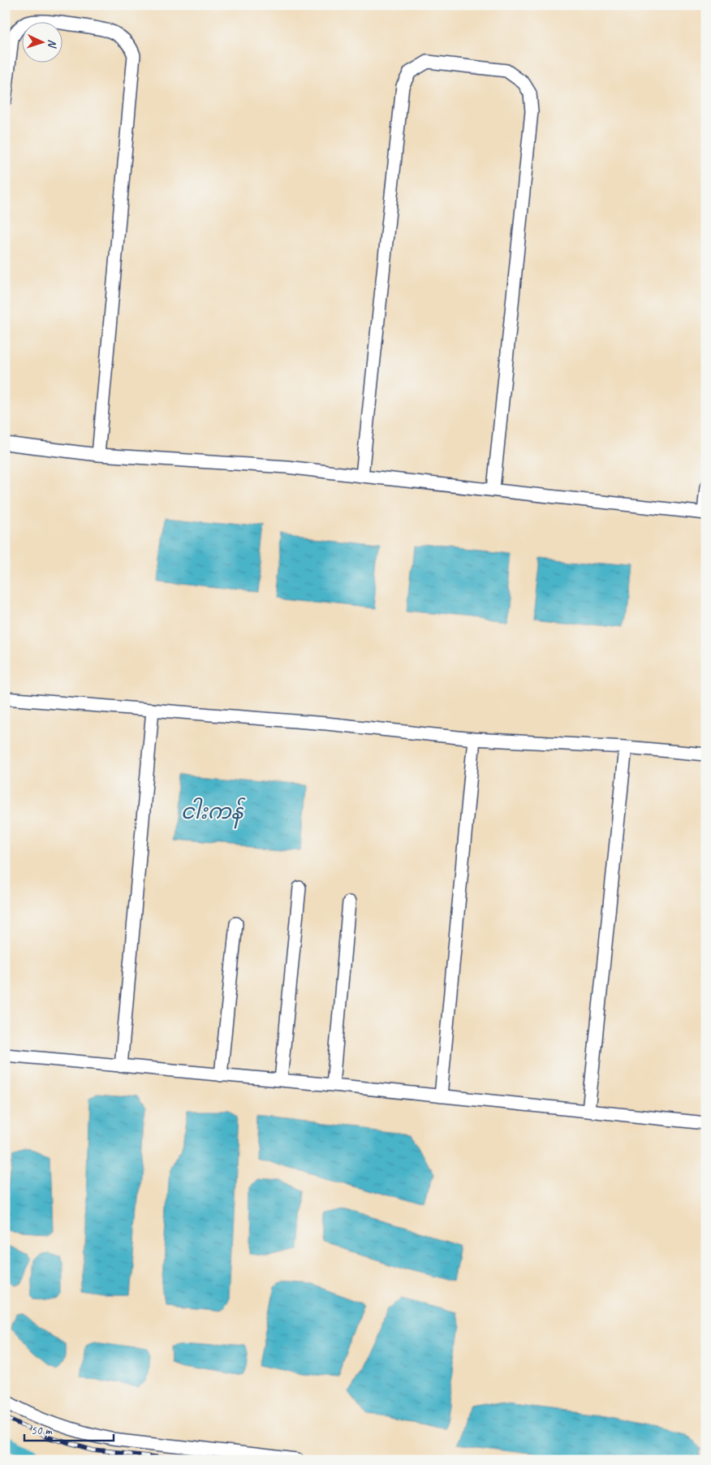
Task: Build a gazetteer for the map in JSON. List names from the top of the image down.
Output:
{
  "water": ["ငါးကန်"],
  "scale_bar": "50 m",
  "north": "right"
}
